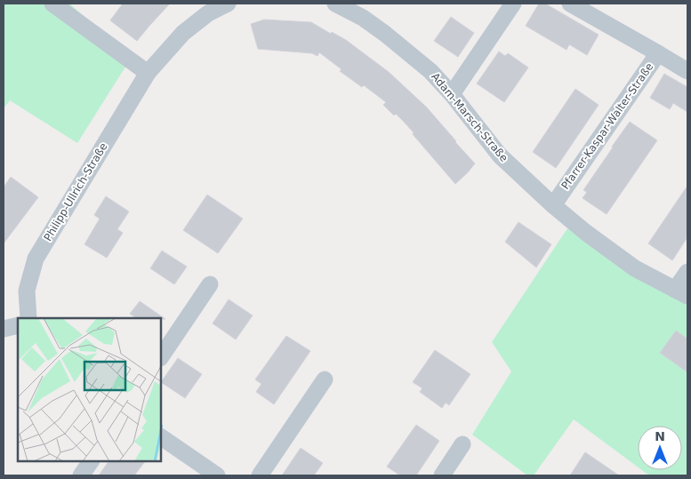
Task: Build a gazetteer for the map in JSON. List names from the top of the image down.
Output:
{
  "streets": {
    "street": ["Adam-Marsch-Straße", "Pfarrer-Kaspar-Walter-Straße", "Philipp-Ullrich-Straße"]
  },
  "crossings": [
    ["Adam-Marsch-Straße", "Pfarrer-Kaspar-Walter-Straße"]
  ],
  "north": "top"
}
